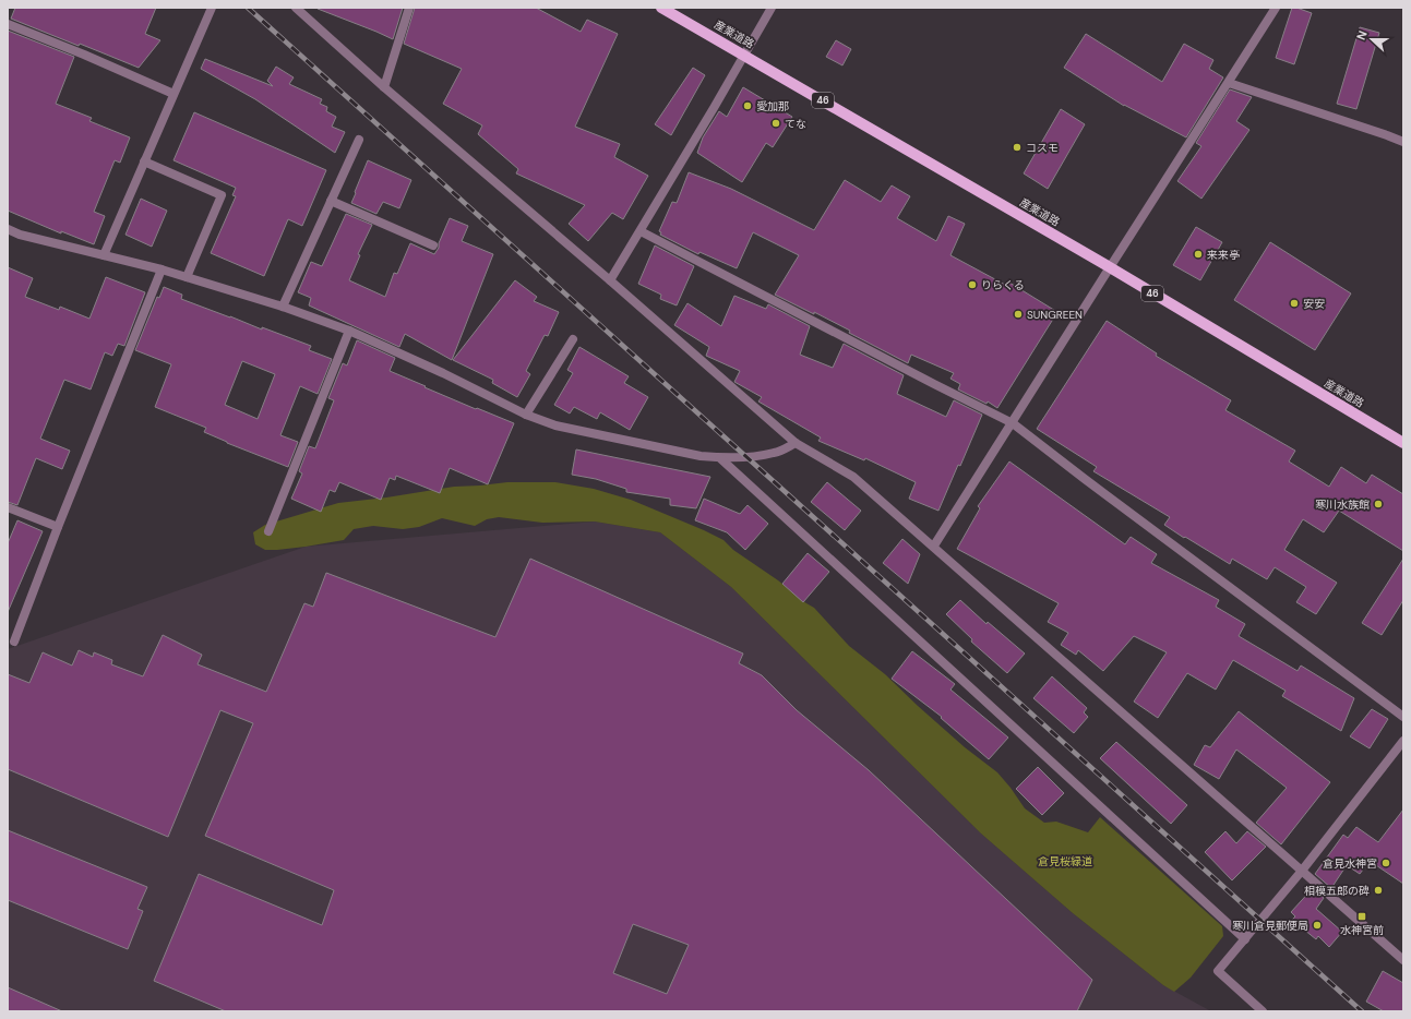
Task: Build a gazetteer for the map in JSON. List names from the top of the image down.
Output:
{
  "streets": {
    "main road": ["産業道路", "46"]
  },
  "parks": ["倉見桜緑道"],
  "places": {
    "other": [
      "愛加那",
      "てな",
      "コスモ",
      "来来亭",
      "りらくる",
      "安安",
      "SUNGREEN",
      "寒川水族館",
      "倉見水神宮",
      "相模五郎の碑",
      "寒川倉見郵便局"
    ],
    "transit": ["水神宮前"]
  },
  "north": "left"
}
